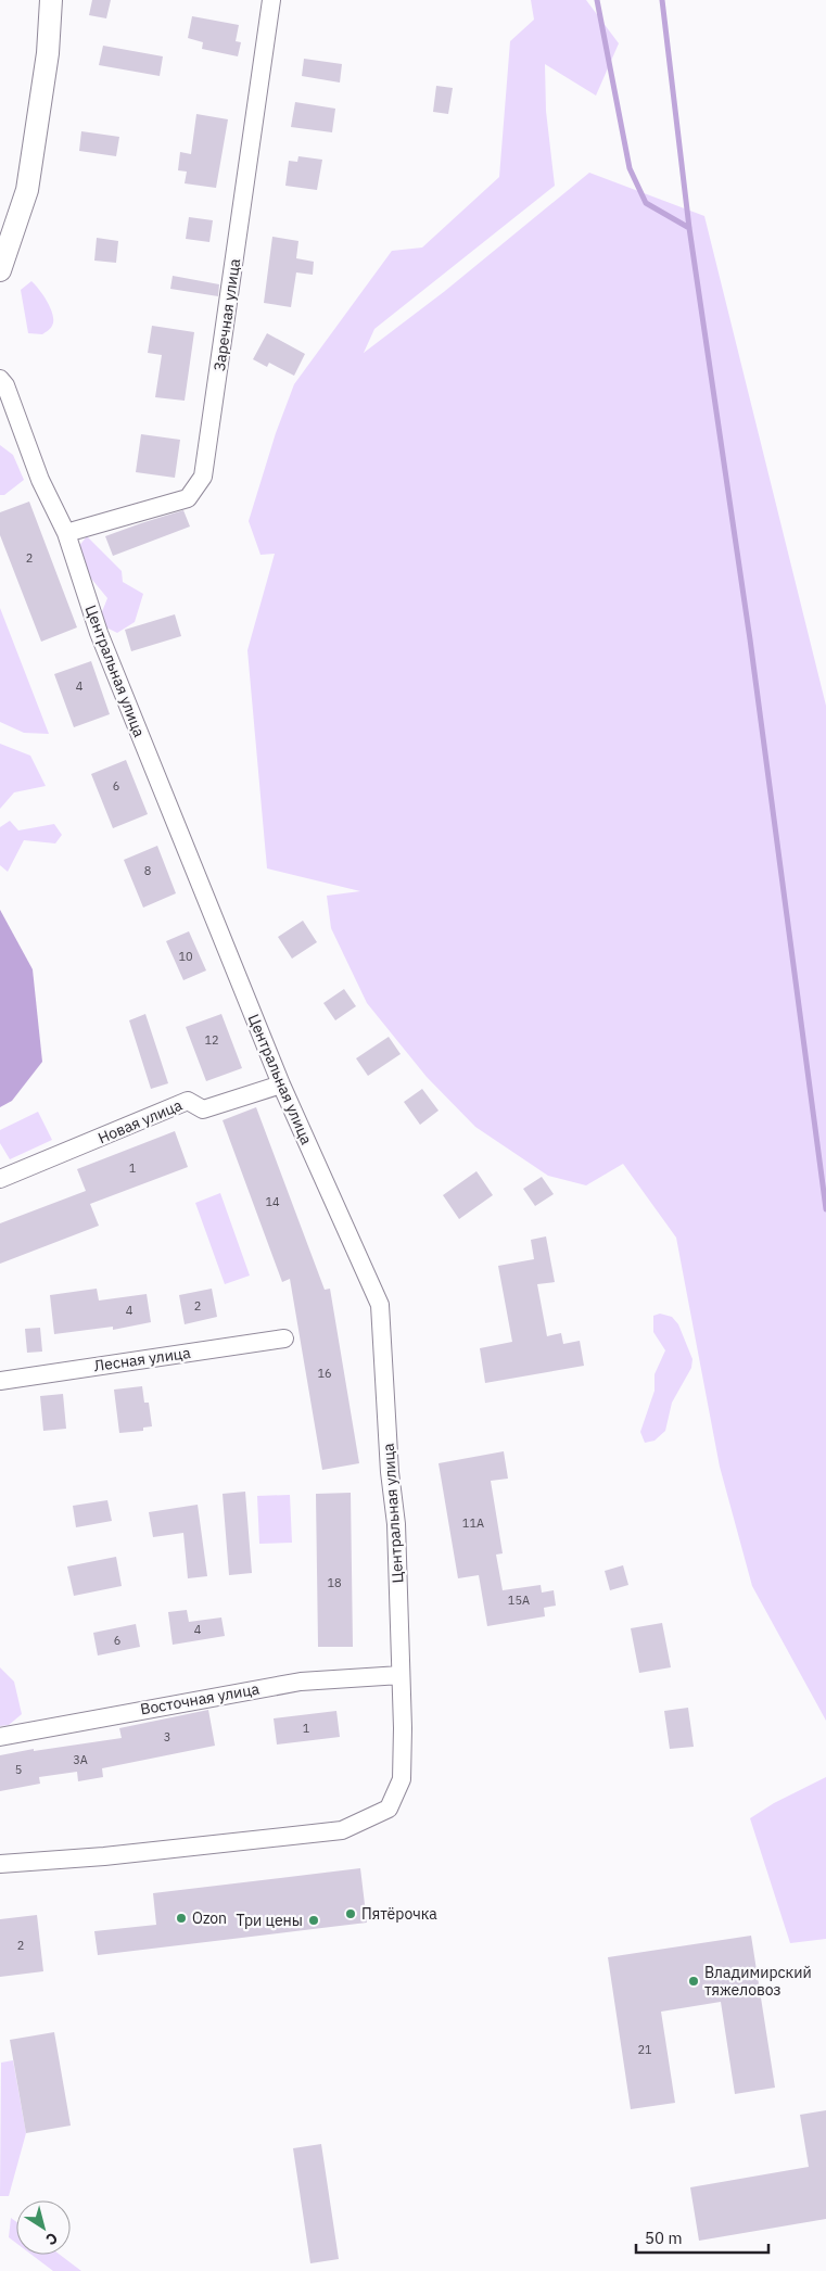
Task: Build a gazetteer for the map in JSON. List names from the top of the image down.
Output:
{
  "streets": {
    "street": [
      "Заречная улица",
      "Центральная улица",
      "Новая улица",
      "Лесная улица",
      "Восточная улица"
    ]
  },
  "crossings": [
    ["Заречная улица", "Центральная улица"],
    ["Центральная улица", "Новая улица"],
    ["Центральная улица", "Восточная улица"]
  ],
  "places": [
    "Пятёрочка",
    "Ozon",
    "Три цены",
    "Владимирский тяжеловоз"
  ],
  "house_numbers": [
    "2",
    "4",
    "6",
    "8",
    "10",
    "12",
    "1",
    "14",
    "2",
    "4",
    "16",
    "11А",
    "18",
    "15А",
    "4",
    "6",
    "1",
    "3",
    "3А",
    "5",
    "2",
    "21"
  ],
  "scale_bar": "50 m",
  "north": "bottom right"
}
